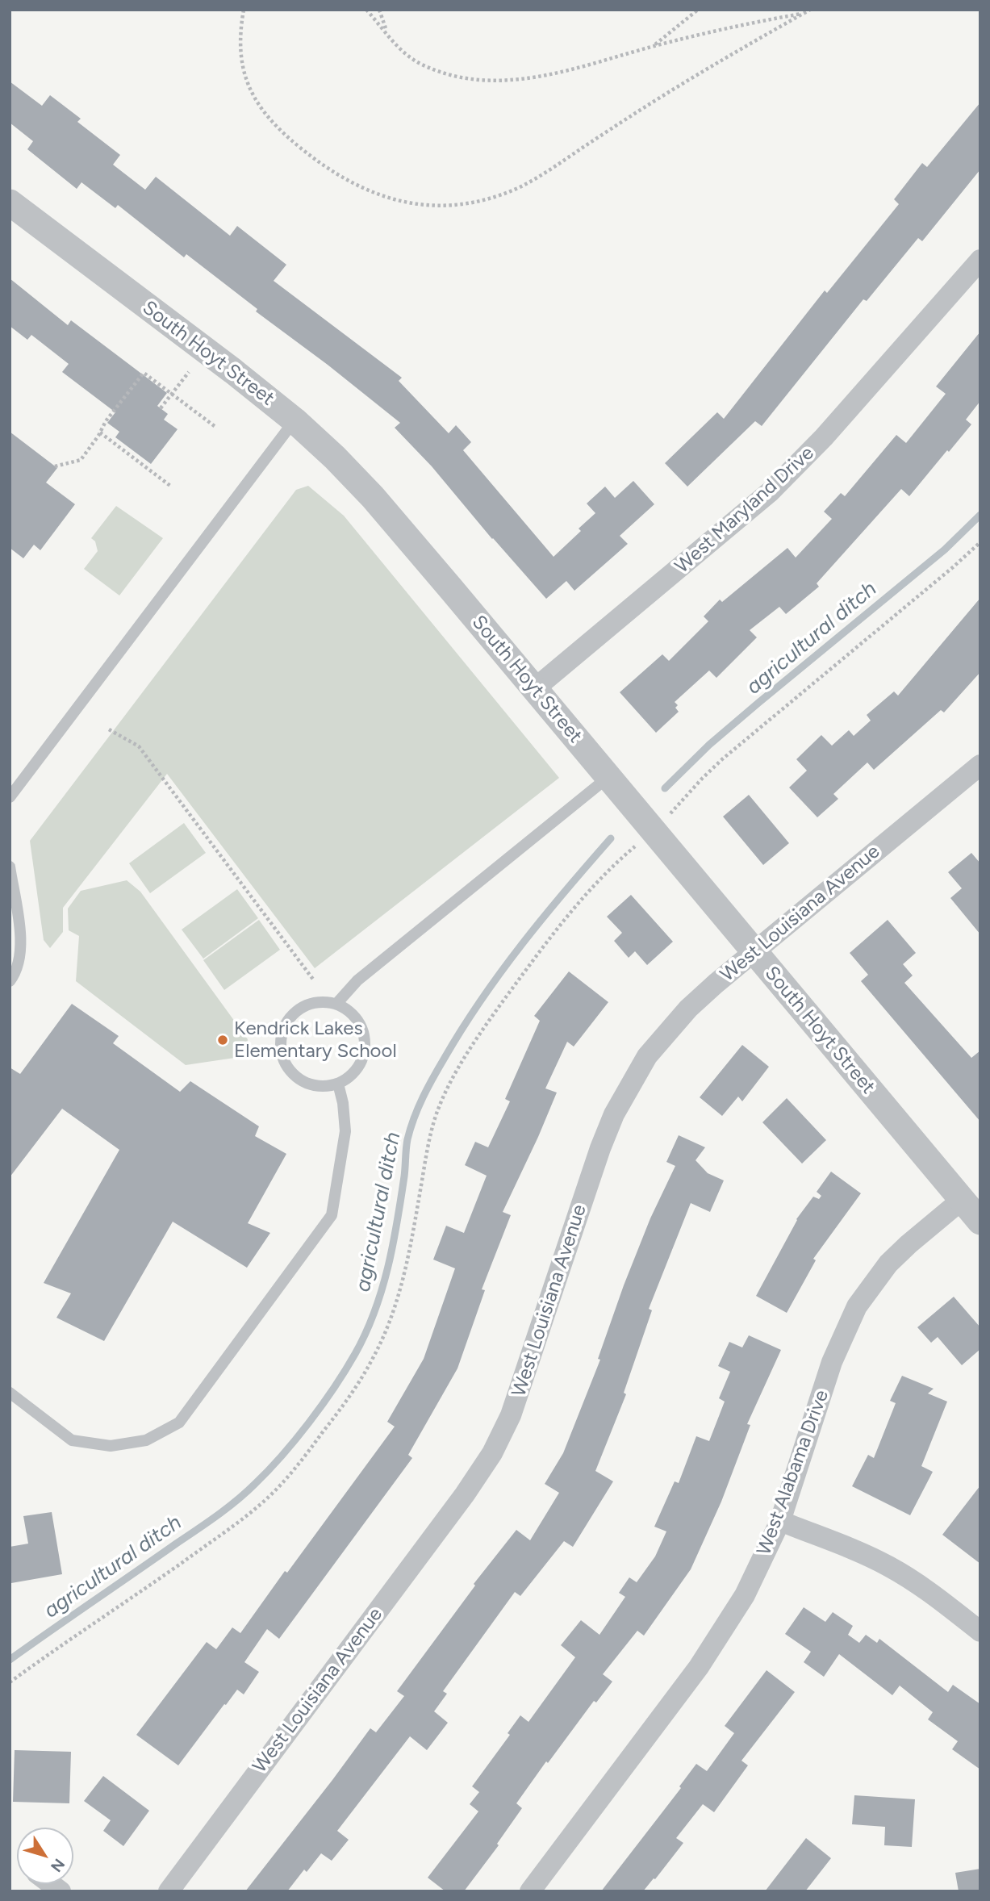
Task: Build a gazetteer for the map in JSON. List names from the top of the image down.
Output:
{
  "streets": {
    "street": [
      "South Hoyt Street",
      "West Maryland Drive",
      "West Louisiana Avenue",
      "West Alabama Drive"
    ]
  },
  "crossings": [
    ["South Hoyt Street", "West Maryland Drive"],
    ["South Hoyt Street", "West Louisiana Avenue"],
    ["South Hoyt Street", "West Alabama Drive"]
  ],
  "water": ["agricultural ditch"],
  "places": ["Kendrick Lakes Elementary School"],
  "north": "bottom right"
}
